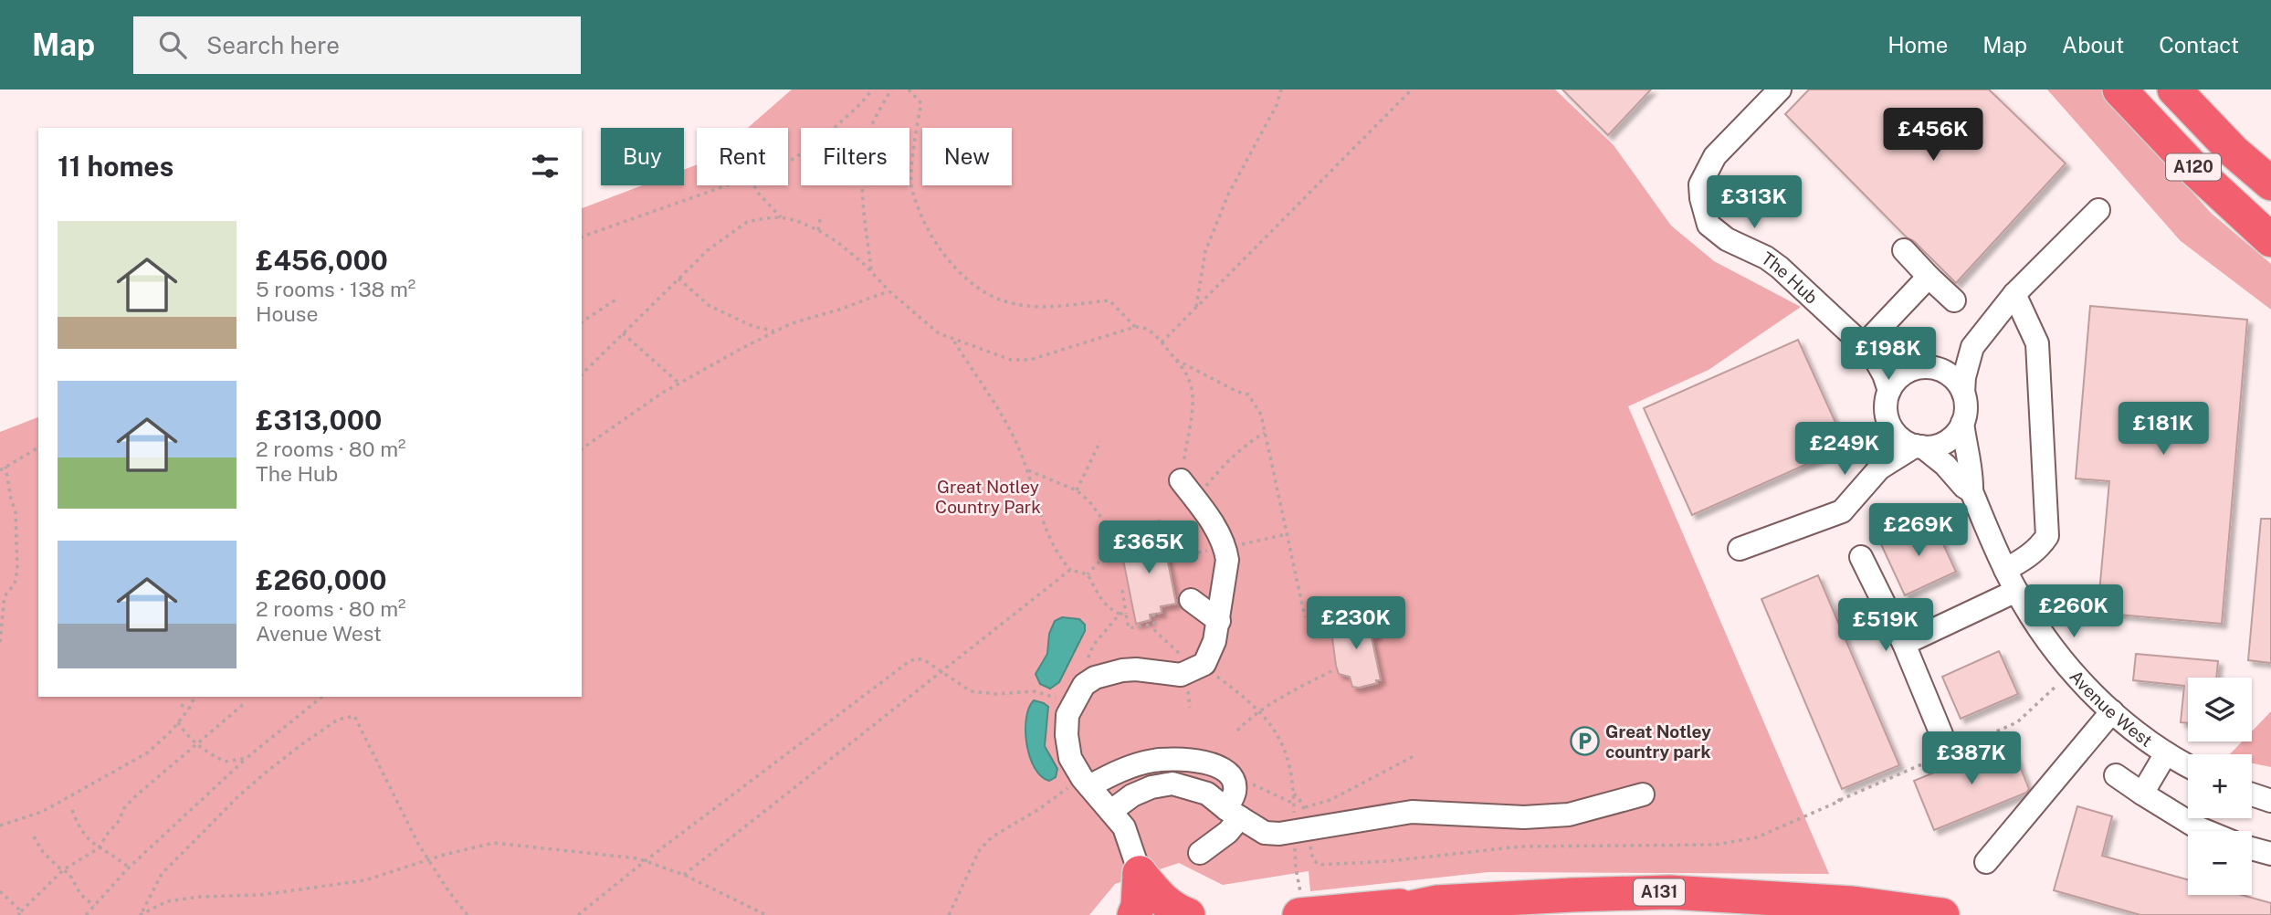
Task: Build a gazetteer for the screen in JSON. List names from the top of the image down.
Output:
{
  "streets": {
    "highway": ["A120", "A131"],
    "street": ["The Hub", "Avenue West"]
  },
  "crossings": [
    ["The Hub", "Avenue West"]
  ],
  "parks": ["Great Notley Country Park"],
  "places": {
    "parking": ["Great Notley country park"]
  },
  "page": {
    "header": "Map",
    "search": "Search here",
    "nav": [
      "Home",
      "Map",
      "About",
      "Contact"
    ],
    "price": [
      "£456K",
      "£313K",
      "£198K",
      "£181K",
      "£249K",
      "£269K",
      "£365K",
      "£260K",
      "£230K",
      "£519K",
      "£387K"
    ],
    "chip": [
      "Buy",
      "Rent",
      "Filters",
      "New"
    ],
    "heading": "11 homes",
    "list": [
      {
        "name": "£456,000",
        "note": "5 rooms · 138 m² · House"
      },
      {
        "name": "£313,000",
        "note": "2 rooms · 80 m² · The Hub"
      },
      {
        "name": "£260,000",
        "note": "2 rooms · 80 m² · Avenue West"
      }
    ],
    "map_buttons": ["+", "−"]
  }
}
